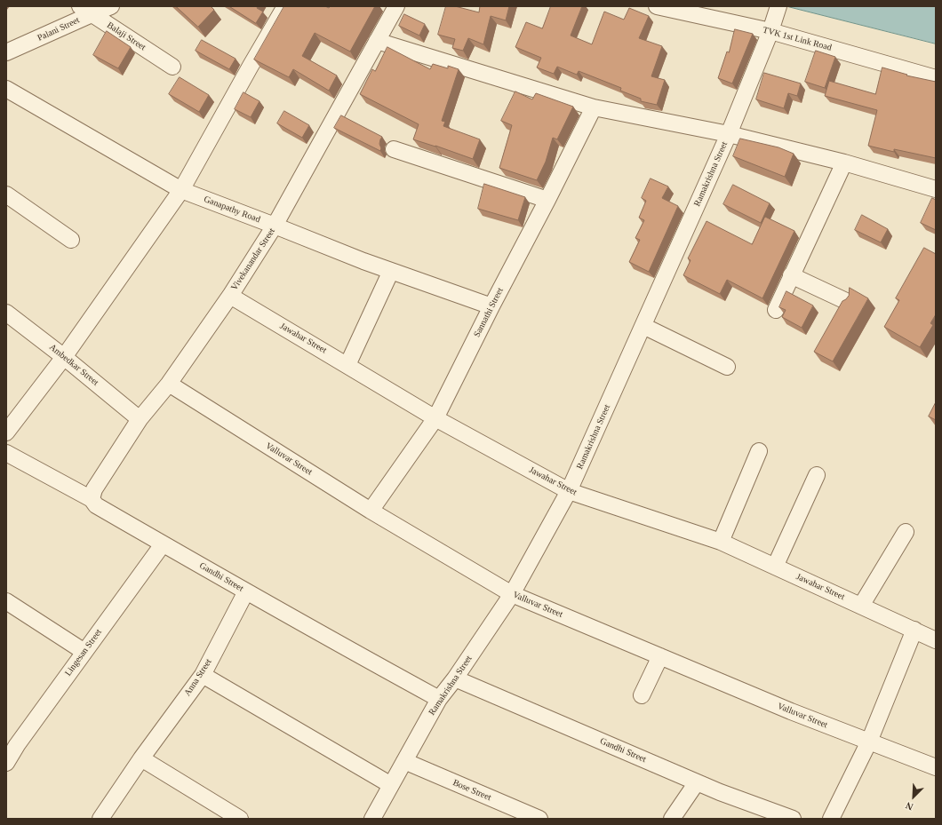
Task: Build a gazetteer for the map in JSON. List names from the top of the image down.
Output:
{
  "streets": {
    "street": [
      "Palani Street",
      "Balaji Street",
      "TVK 1st Link Road",
      "Ramakrishna Street",
      "Ganapathy Road",
      "Vivekanandar Street",
      "Sannathi Street",
      "Jawahar Street",
      "Ambedkar Street",
      "Valluvar Street",
      "Gandhi Street",
      "Lingesan Street",
      "Anna Street",
      "Bose Street"
    ]
  },
  "crossings": [
    ["Palani Street", "Balaji Street"],
    ["TVK 1st Link Road", "Ramakrishna Street"],
    ["Ramakrishna Street", "Jawahar Street"],
    ["Ramakrishna Street", "Valluvar Street"],
    ["Ramakrishna Street", "Gandhi Street"],
    ["Ramakrishna Street", "Bose Street"],
    ["Ganapathy Road", "Vivekanandar Street"],
    ["Ganapathy Road", "Sannathi Street"],
    ["Vivekanandar Street", "Jawahar Street"],
    ["Vivekanandar Street", "Ambedkar Street"],
    ["Vivekanandar Street", "Valluvar Street"],
    ["Vivekanandar Street", "Gandhi Street"],
    ["Sannathi Street", "Jawahar Street"],
    ["Sannathi Street", "Valluvar Street"],
    ["Gandhi Street", "Lingesan Street"],
    ["Gandhi Street", "Anna Street"]
  ],
  "north": "bottom left"
}
